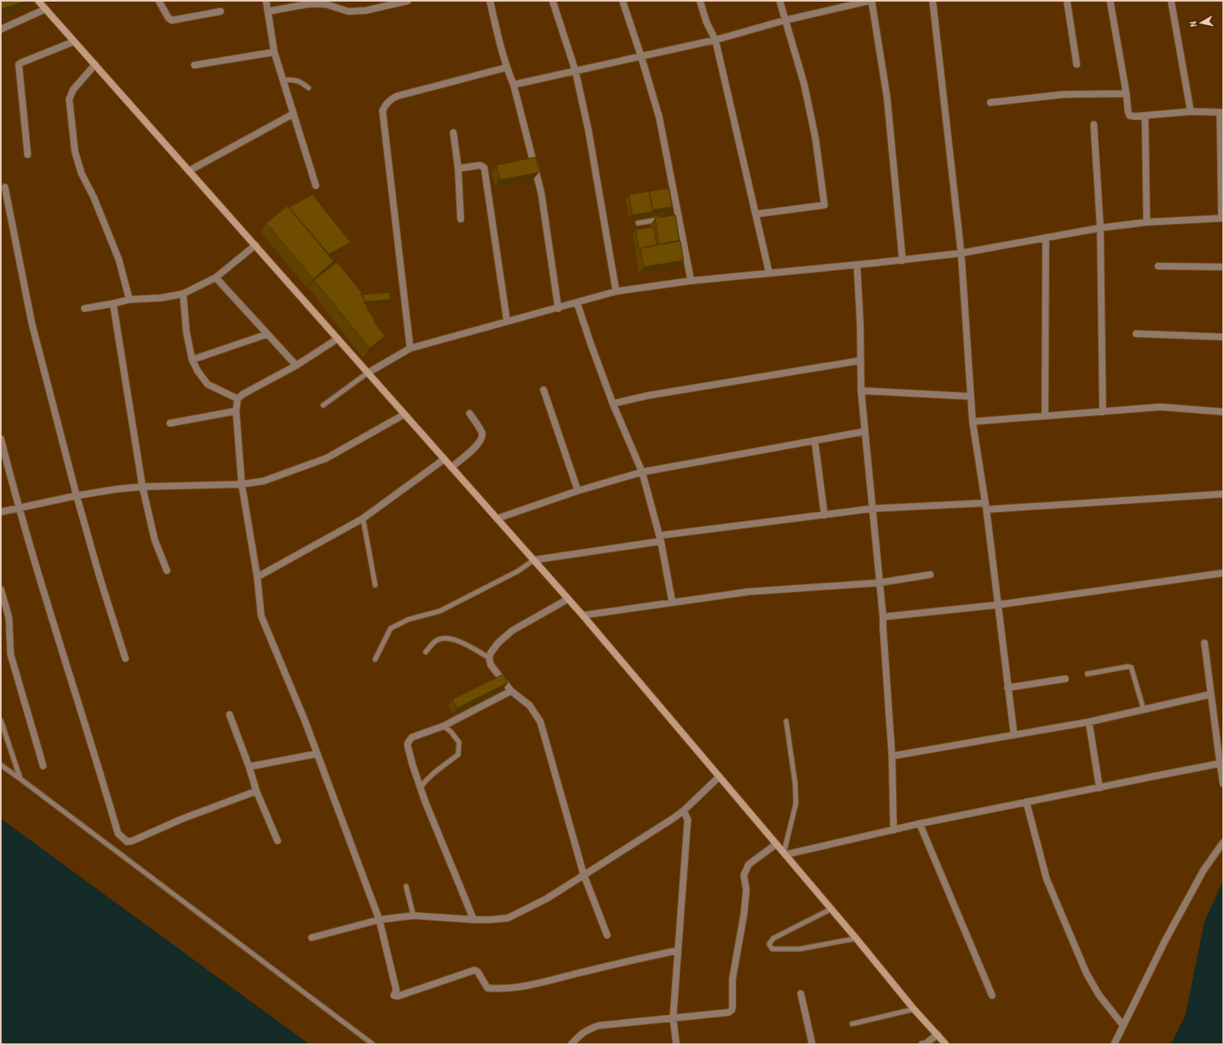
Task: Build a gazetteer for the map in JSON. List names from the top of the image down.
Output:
{
  "north": "left"
}
